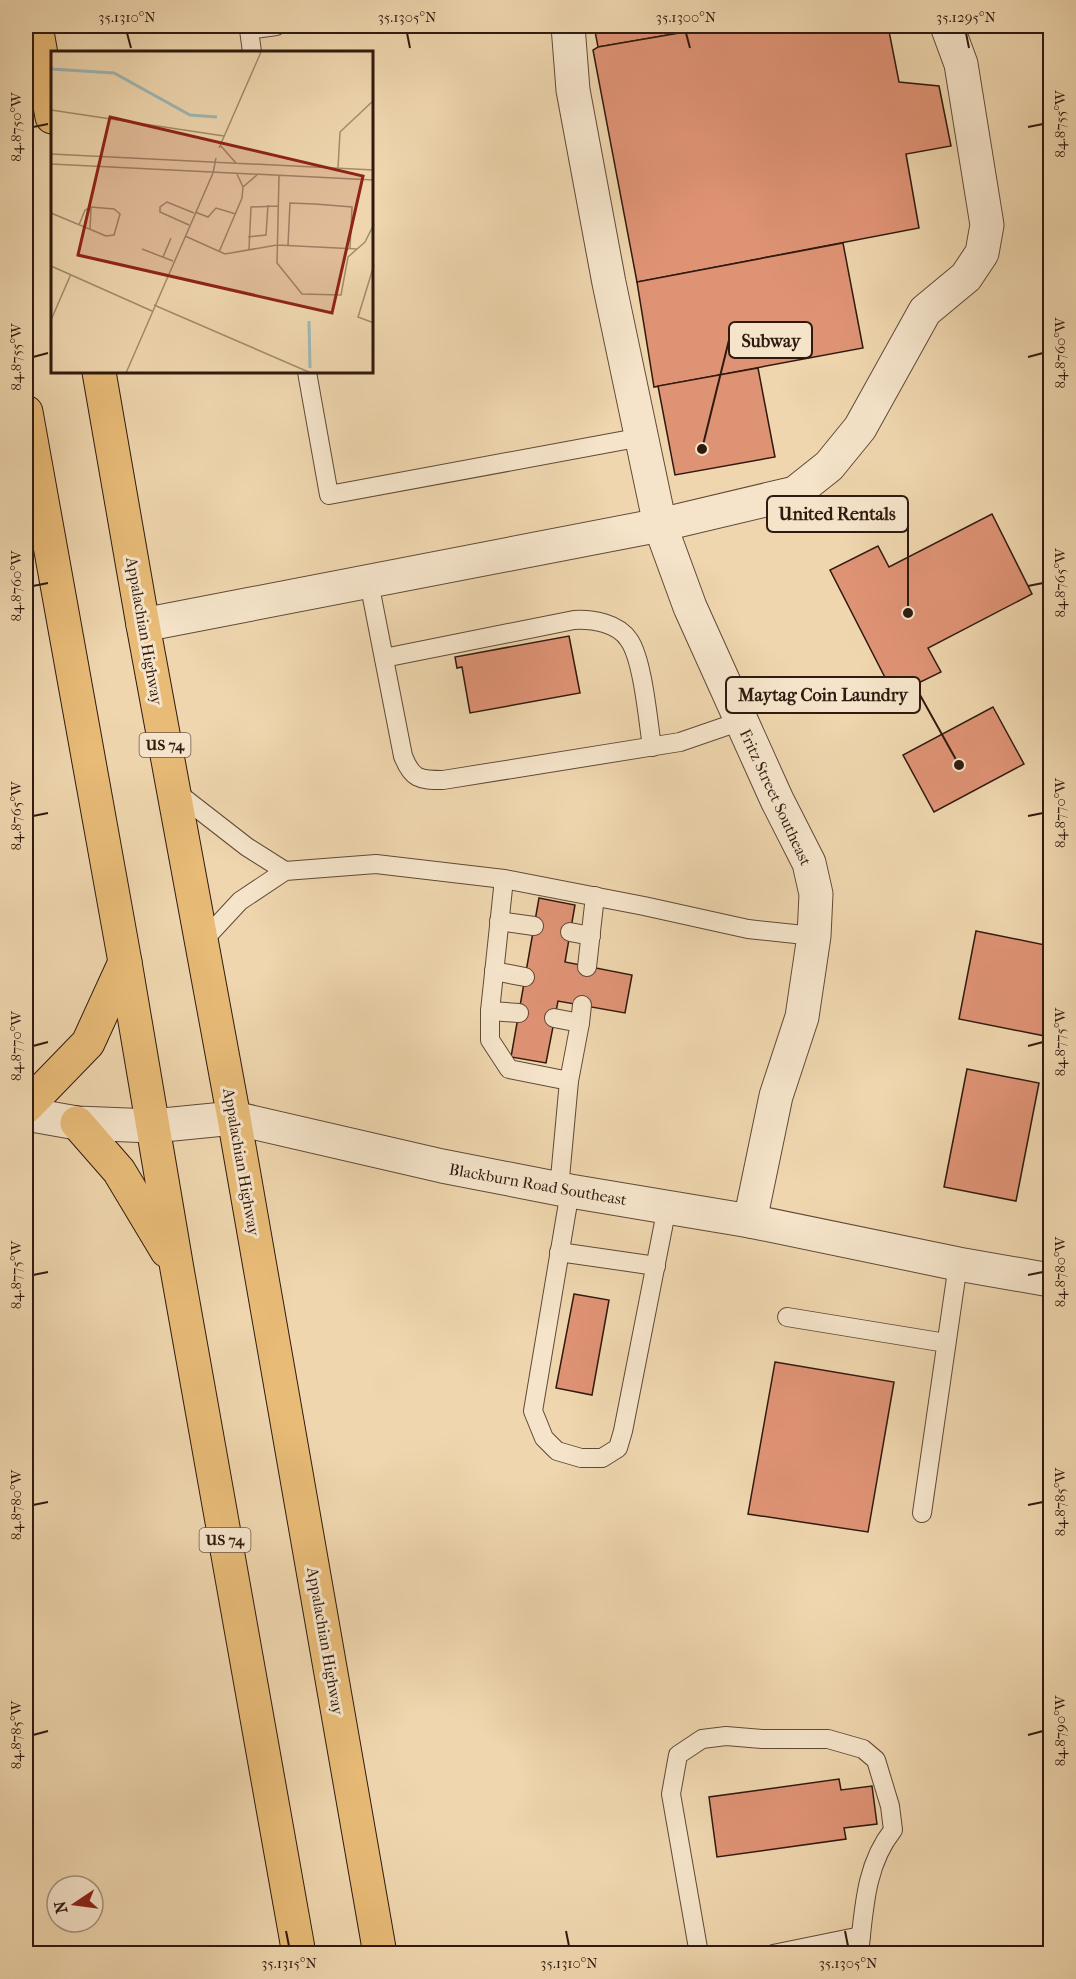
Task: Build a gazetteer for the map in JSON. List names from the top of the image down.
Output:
{
  "streets": {
    "highway": ["Appalachian Highway", "US 74"],
    "street": ["Fritz Street Southeast", "Blackburn Road Southeast"]
  },
  "crossings": [
    ["Appalachian Highway", "Blackburn Road Southeast"],
    ["US 74", "Blackburn Road Southeast"],
    ["Fritz Street Southeast", "Blackburn Road Southeast"]
  ],
  "places": ["Subway", "United Rentals", "Maytag Coin Laundry"],
  "north": "left",
  "coordinates": [
    "35.1310°N",
    "35.1305°N",
    "35.1300°N",
    "35.1295°N",
    "84.8755°W",
    "84.8750°W",
    "84.8760°W",
    "84.8765°W",
    "84.8770°W",
    "84.8775°W",
    "84.8780°W",
    "84.8785°W",
    "84.8790°W",
    "35.1315°N"
  ]
}
